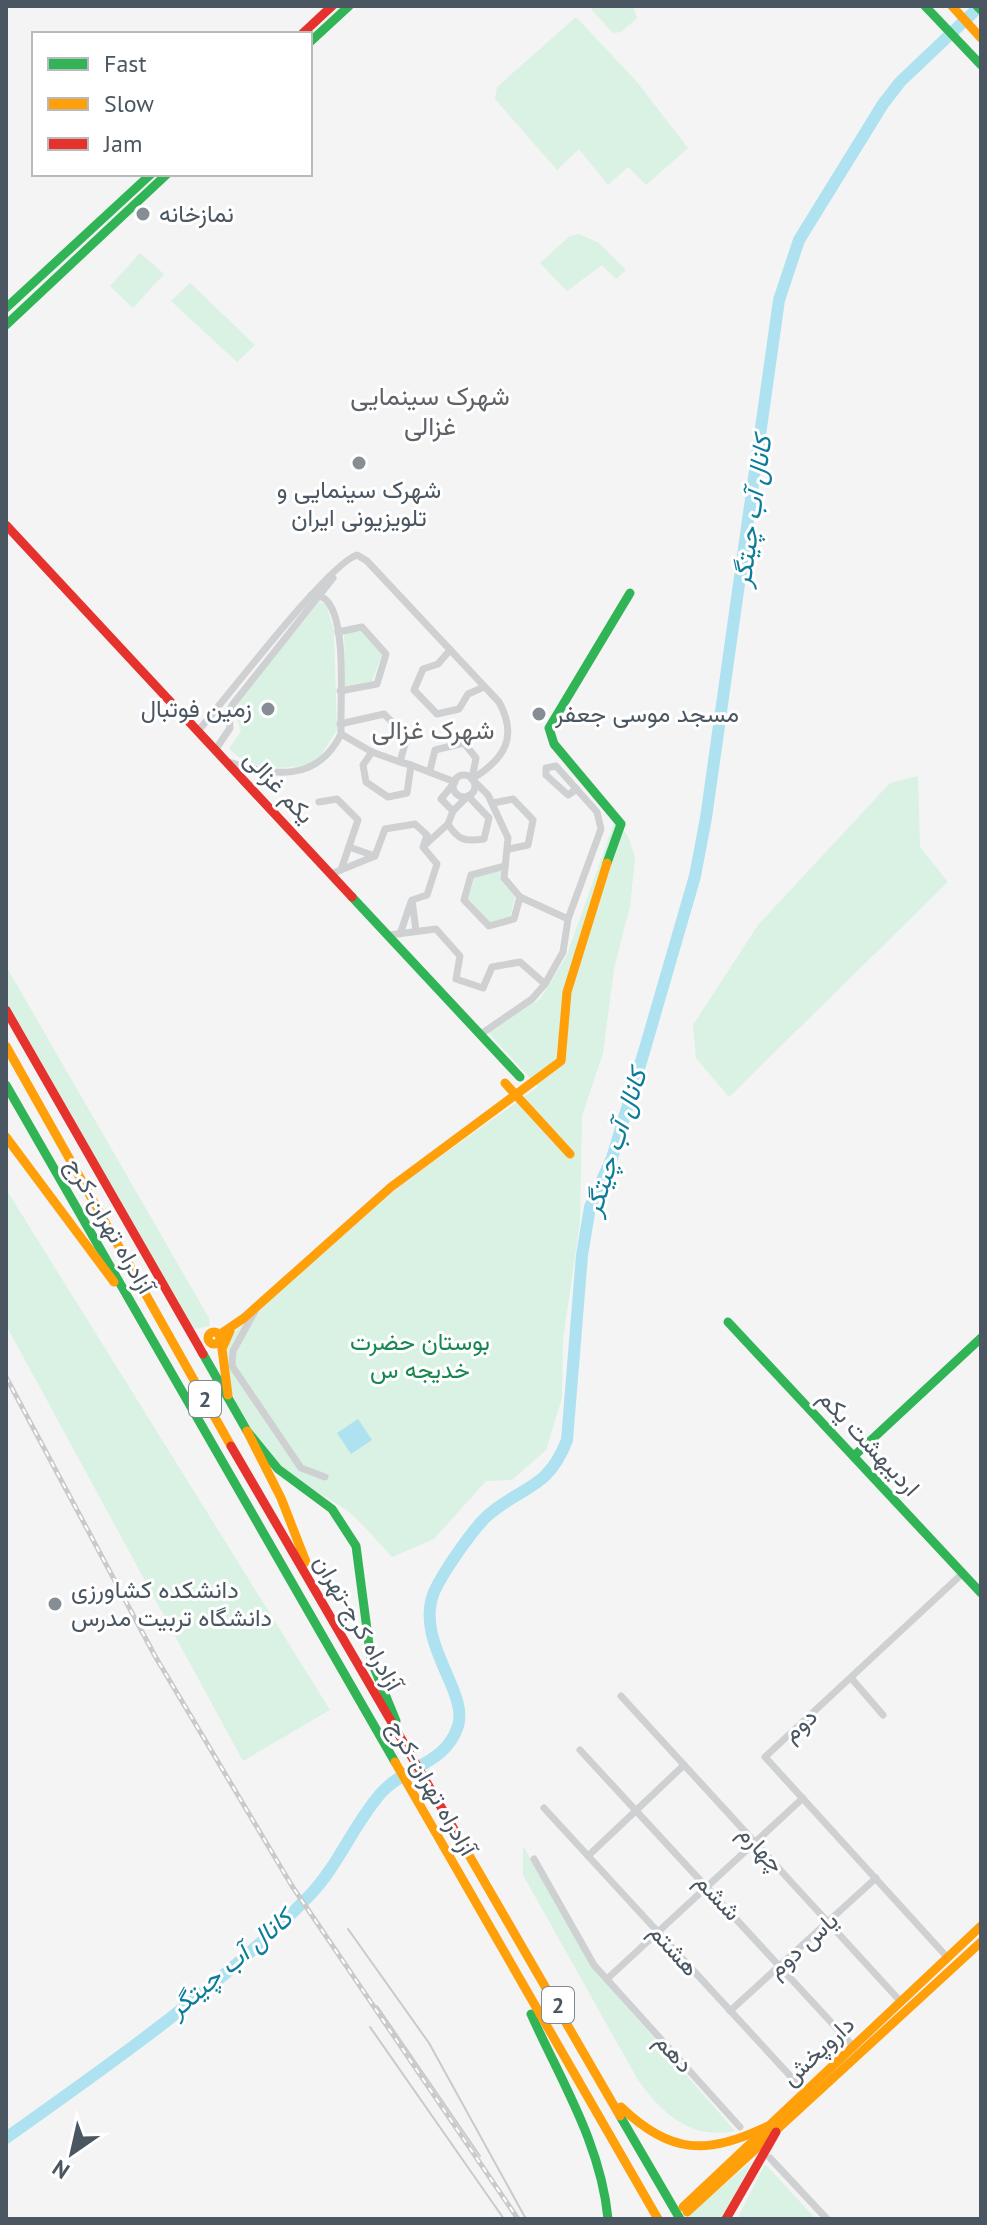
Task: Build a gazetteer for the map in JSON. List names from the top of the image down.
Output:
{
  "streets": {
    "main road": [
      "یکم غزالی",
      "آزادراه تهران-کرج",
      "2",
      "اردیبهشت یکم",
      "آزادراه کرج-تهران",
      "داروپخش"
    ],
    "street": [
      "دوم",
      "چهارم",
      "ششم",
      "یاس دوم",
      "هشتم",
      "دهم"
    ]
  },
  "crossings": [
    ["اردیبهشت یکم", "دوم"],
    ["آزادراه کرج-تهران", "داروپخش"],
    ["دوم", "یاس دوم"],
    ["دوم", "داروپخش"],
    ["چهارم", "یاس دوم"],
    ["چهارم", "داروپخش"],
    ["ششم", "یاس دوم"],
    ["ششم", "داروپخش"],
    ["یاس دوم", "هشتم"],
    ["هشتم", "داروپخش"]
  ],
  "districts": ["شهرک سینمایی غزالی", "شهرک غزالی"],
  "water": ["کانال آب چیتگر"],
  "parks": ["بوستان حضرت خدیجه س"],
  "places": [
    "نمازخانه",
    "شهرک سینمایی و تلویزیونی ایران",
    "زمین فوتبال",
    "مسجد موسی جعفر",
    "دانشکده کشاورزی دانشگاه تربیت مدرس"
  ],
  "legend": ["Fast", "Slow", "Jam"],
  "north": "bottom left"
}
